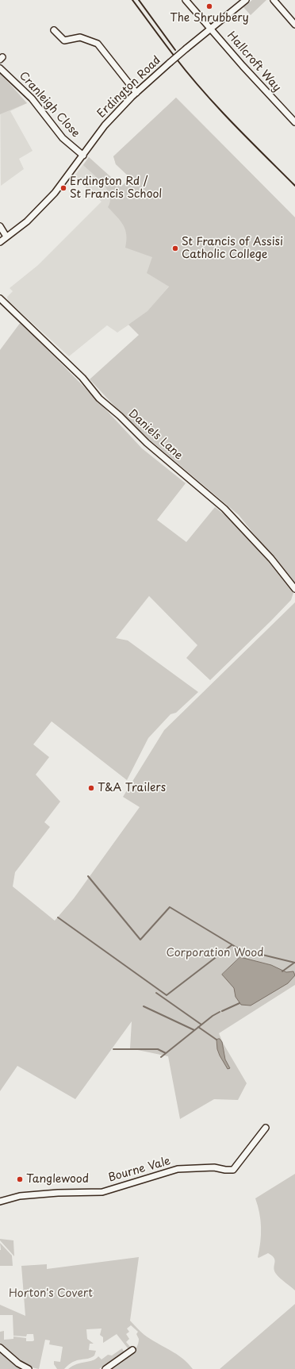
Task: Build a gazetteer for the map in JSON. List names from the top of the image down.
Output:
{
  "streets": {
    "street": [
      "Hallcroft Way",
      "Erdington Road",
      "Cranleigh Close",
      "Daniels Lane",
      "Bourne Vale"
    ]
  },
  "crossings": [
    ["Hallcroft Way", "Erdington Road"],
    ["Erdington Road", "Cranleigh Close"]
  ],
  "parks": ["Corporation Wood", "Horton's Covert"],
  "places": [
    "The Shrubbery",
    "Erdington Rd / St Francis School",
    "St Francis of Assisi Catholic College",
    "T&A Trailers",
    "Tanglewood"
  ]
}
